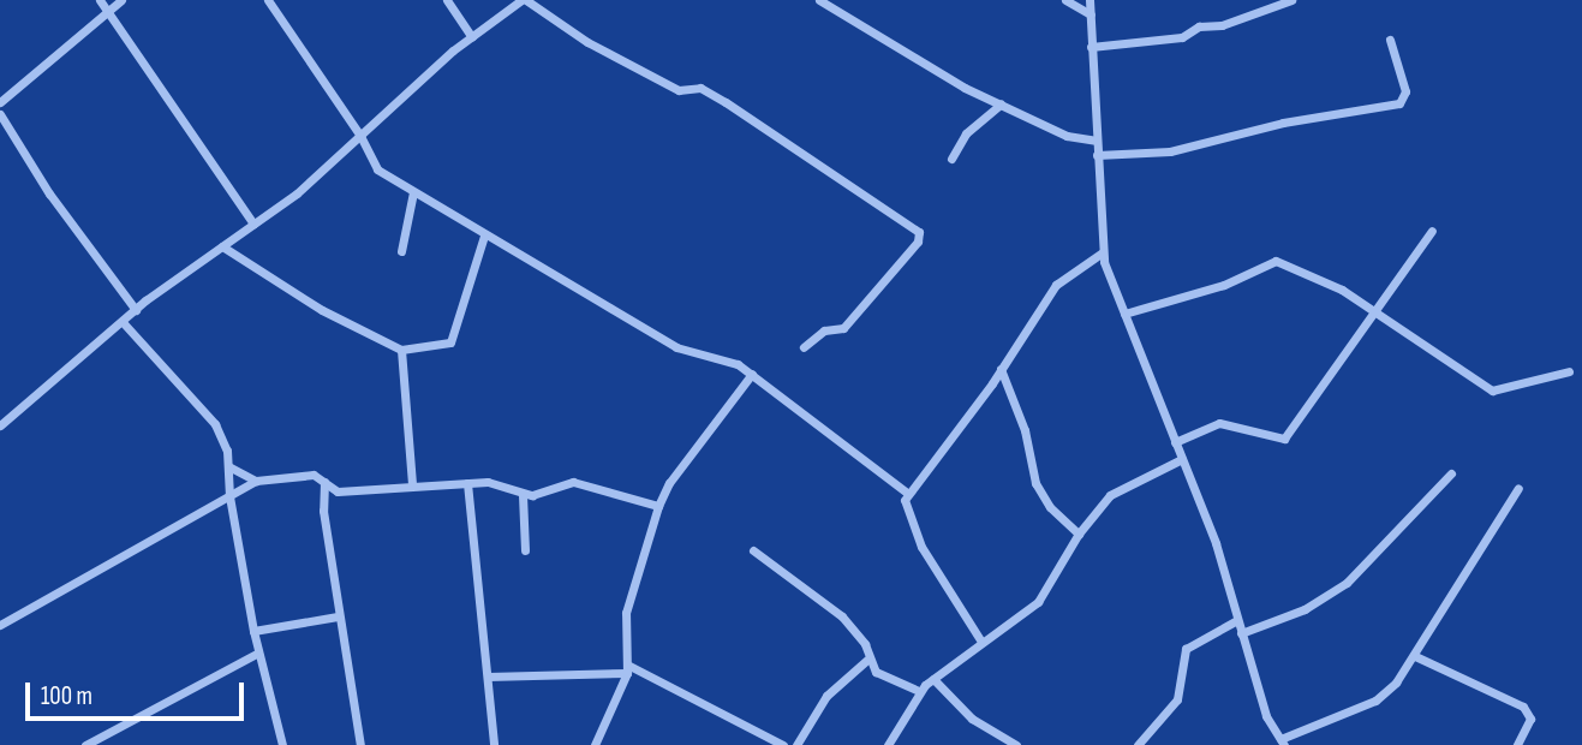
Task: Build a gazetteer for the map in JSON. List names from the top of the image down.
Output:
{
  "scale_bar": "100 m"
}
